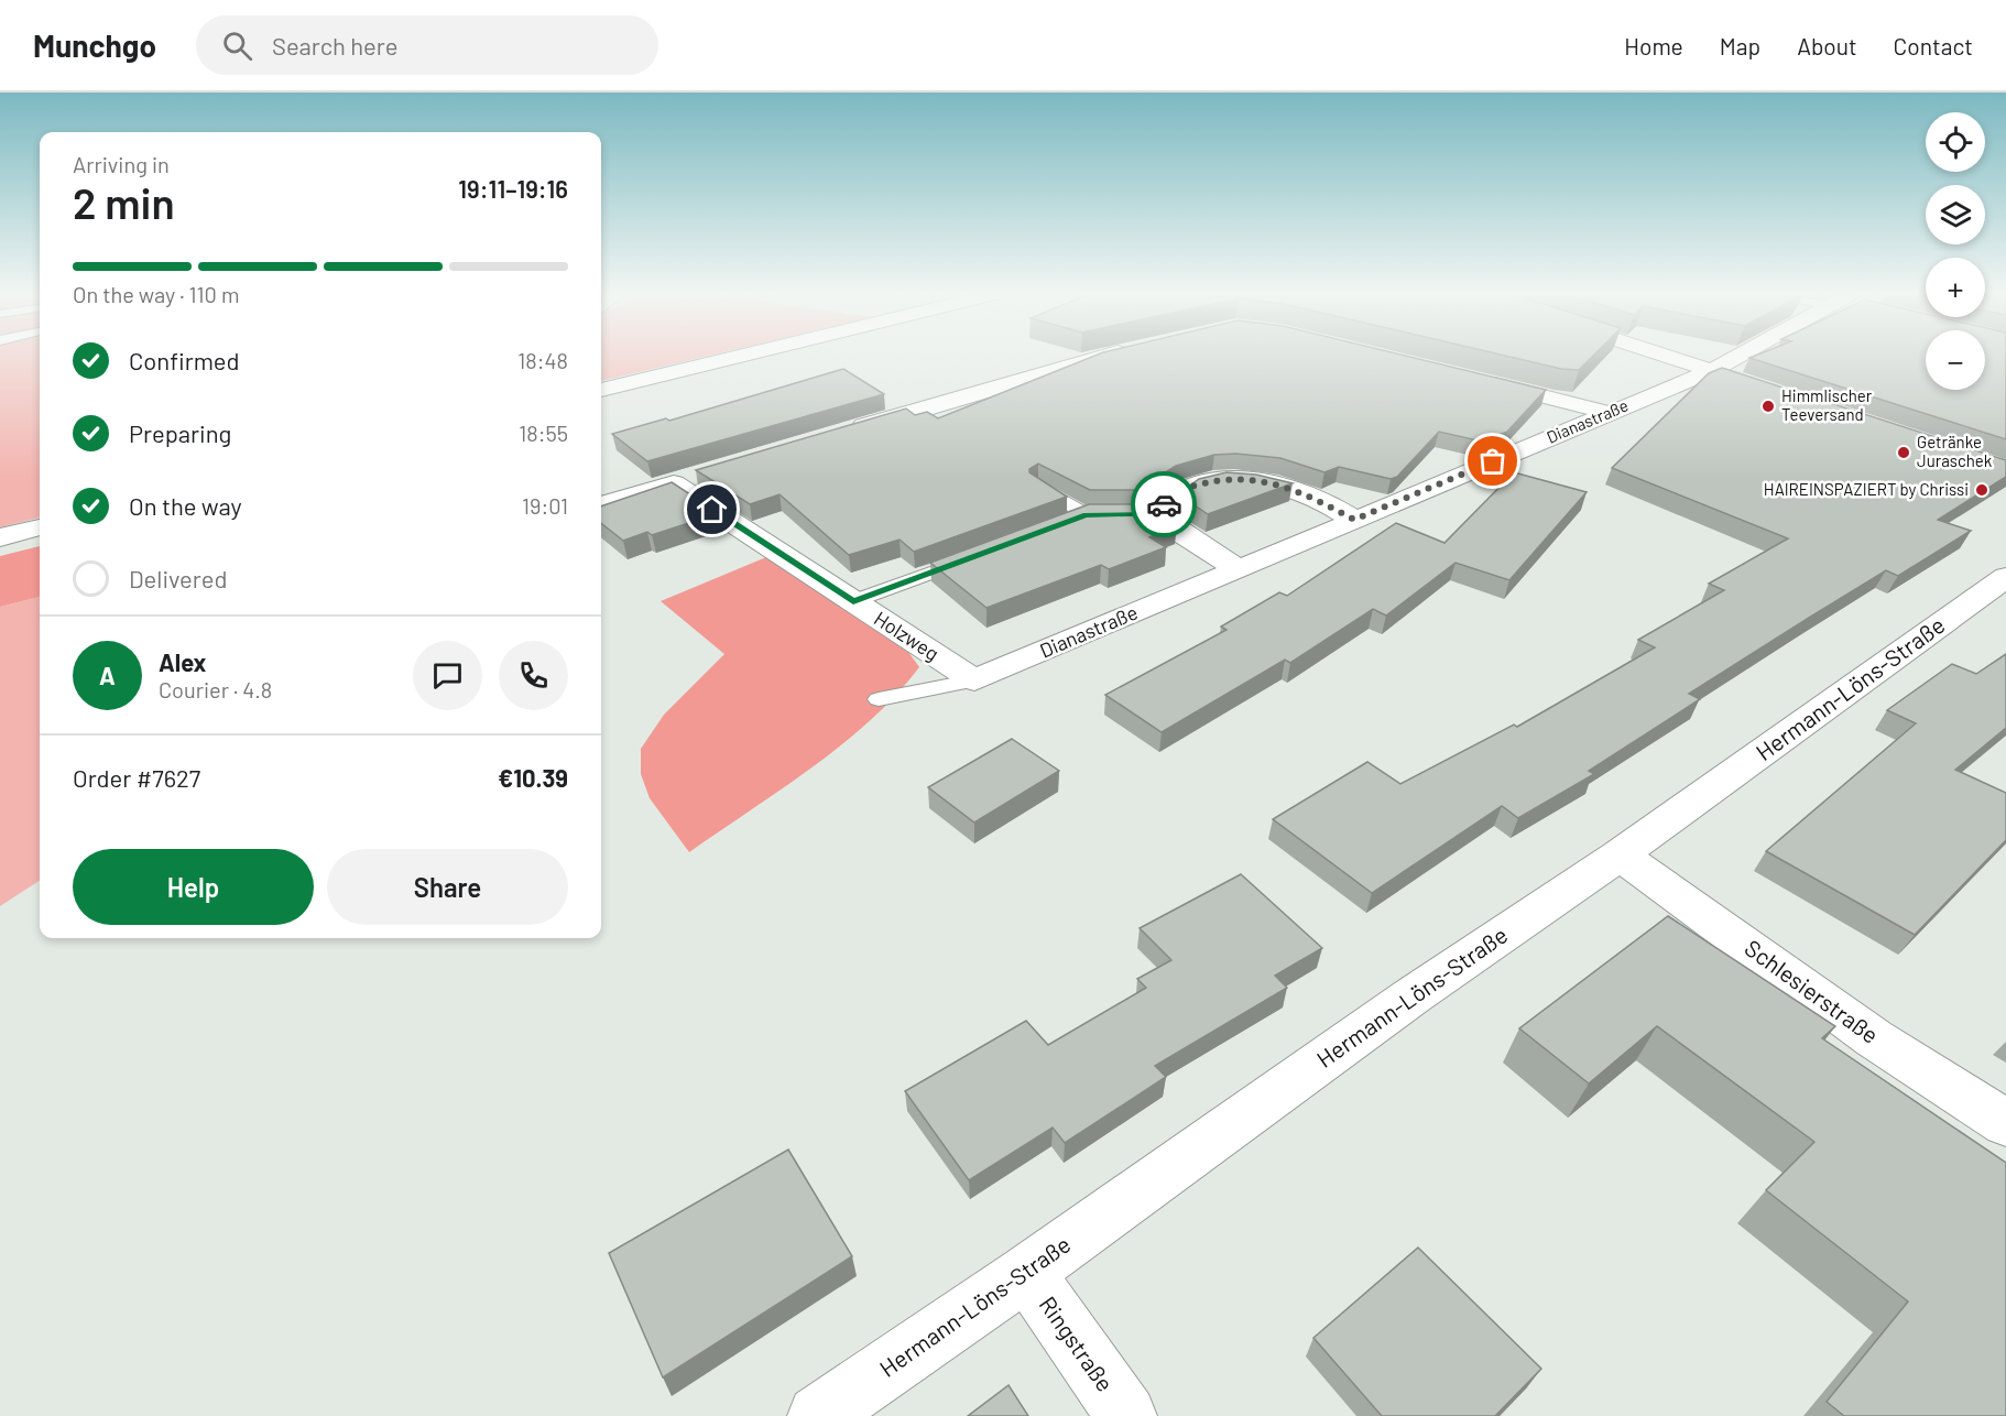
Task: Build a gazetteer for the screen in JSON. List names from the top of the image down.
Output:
{
  "streets": {
    "street": [
      "Dianastraße",
      "Holzweg",
      "Hermann-Löns-Straße",
      "Schlesierstraße",
      "Ringstraße"
    ]
  },
  "crossings": [
    ["Dianastraße", "Holzweg"],
    ["Hermann-Löns-Straße", "Schlesierstraße"],
    ["Hermann-Löns-Straße", "Ringstraße"]
  ],
  "places": ["Himmlischer Teeversand", "Getränke Juraschek", "HAIREINSPAZIERT by Chrissi"],
  "page": {
    "header": "Munchgo",
    "search": "Search here",
    "nav": [
      "Home",
      "Map",
      "About",
      "Contact"
    ],
    "map_buttons": ["+", "−"],
    "heading": ["2 min", "Arriving in", "19:11–19:16"],
    "panel": [
      "Alex",
      "Courier · 4.8",
      "Order #7627",
      "€10.39"
    ],
    "bar": "On the way · 110 m",
    "list": [
      ["Confirmed", "18:48"],
      ["Preparing", "18:55"],
      ["On the way", "19:01"],
      "Delivered"
    ],
    "round": "A",
    "buttons": ["Help", "Share"]
  }
}
